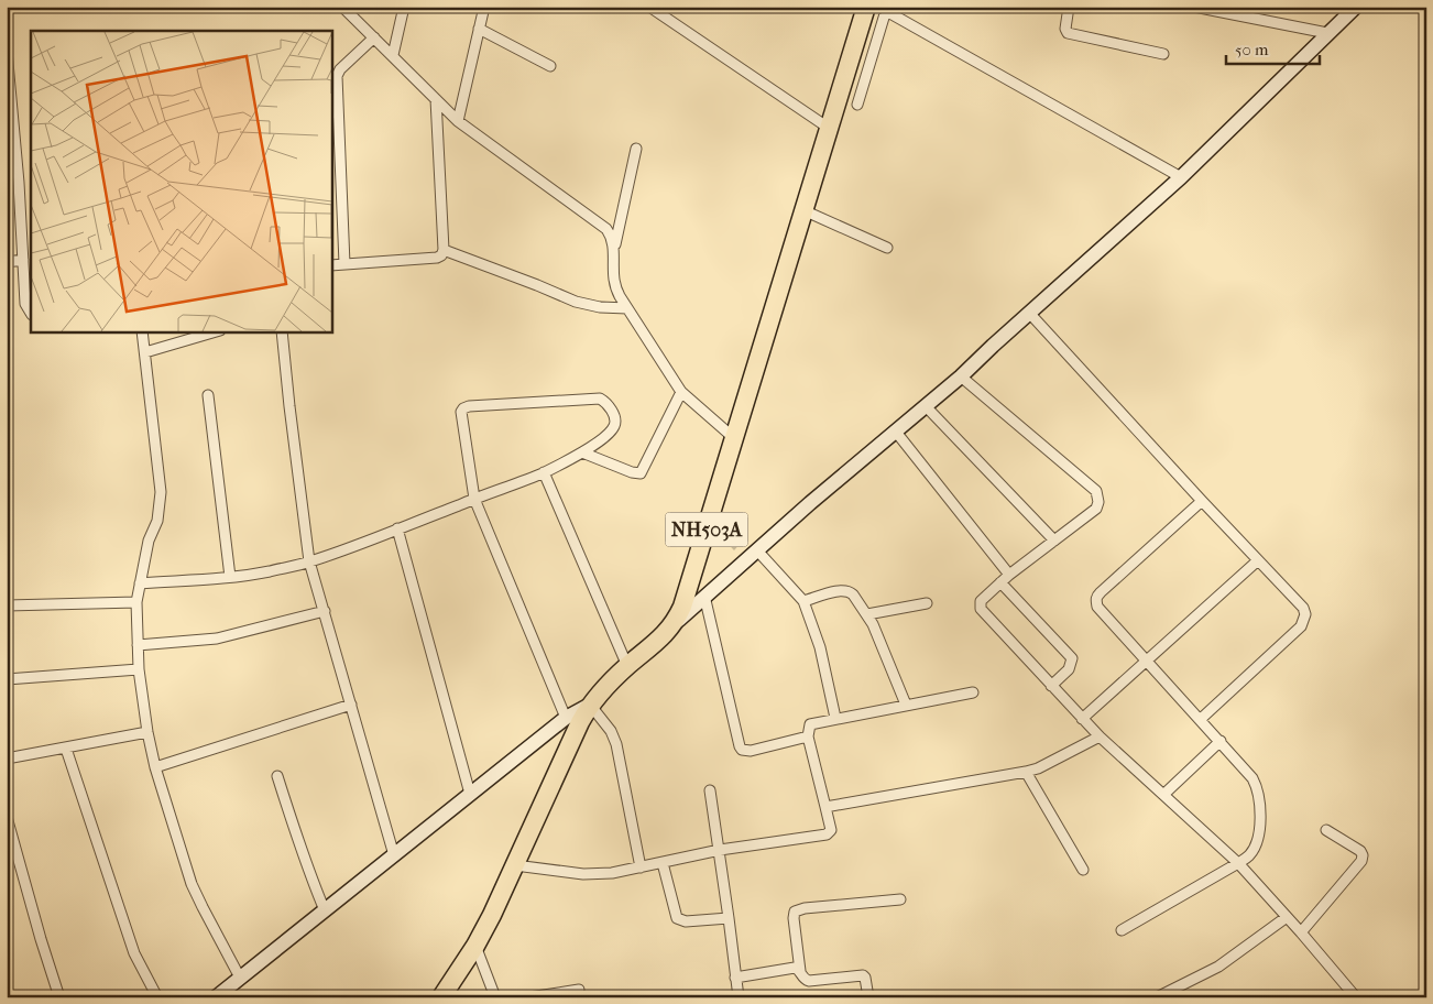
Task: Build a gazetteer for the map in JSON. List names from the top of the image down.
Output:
{
  "streets": {
    "highway": ["NH503A"]
  },
  "scale_bar": "50 m"
}
